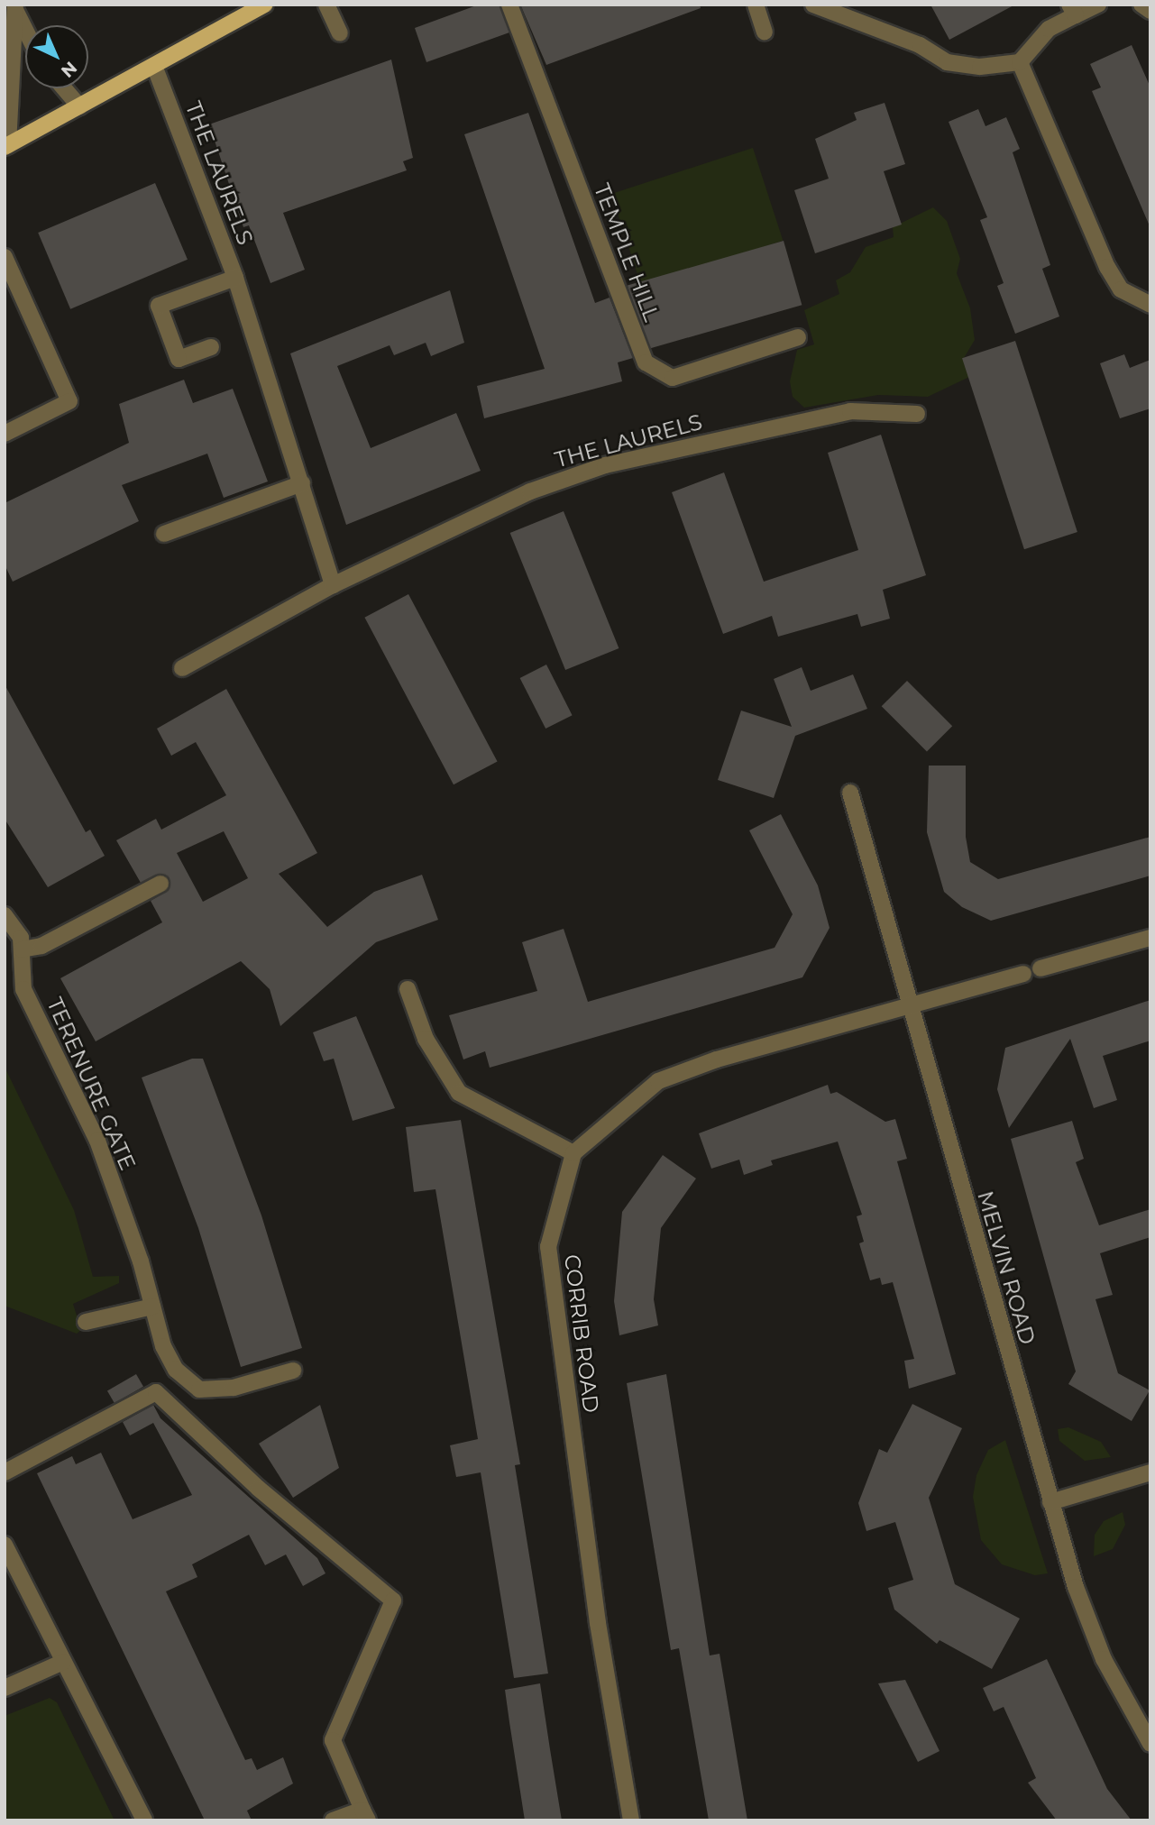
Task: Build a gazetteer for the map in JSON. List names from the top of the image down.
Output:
{
  "streets": {
    "street": [
      "THE LAURELS",
      "TEMPLE HILL",
      "TERENURE GATE",
      "MELVIN ROAD",
      "CORRIB ROAD"
    ]
  },
  "north": "bottom right"
}
